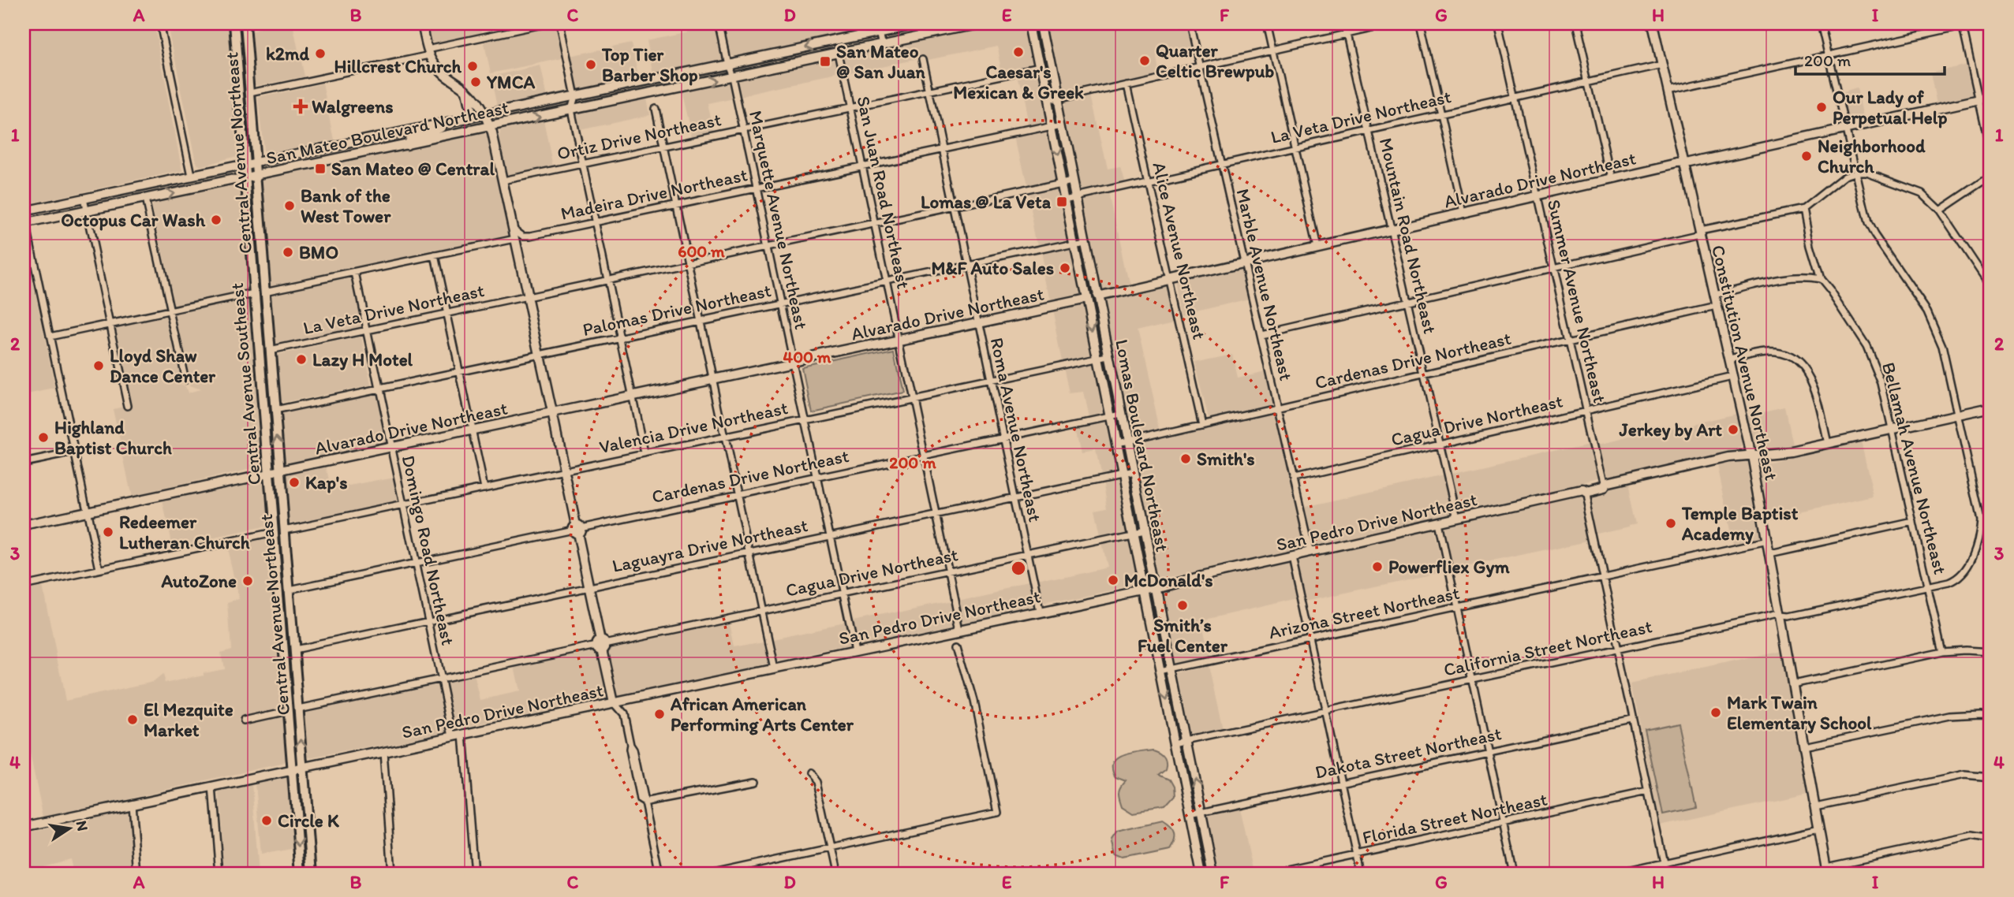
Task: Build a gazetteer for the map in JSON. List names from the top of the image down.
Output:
{
  "streets": {
    "main road": ["Central Avenue Northeast", "Central Avenue Southeast"],
    "street": [
      "La Veta Drive Northeast",
      "San Mateo Boulevard Northeast",
      "Ortiz Drive Northeast",
      "Alvarado Drive Northeast",
      "San Juan Road Northeast",
      "Madeira Drive Northeast",
      "Marquette Avenue Northeast",
      "Mountain Road Northeast",
      "Alice Avenue Northeast",
      "Marble Avenue Northeast",
      "Summer Avenue Northeast",
      "Palomas Drive Northeast",
      "Cardenas Drive Northeast",
      "Constitution Avenue Northeast",
      "Cagua Drive Northeast",
      "Valencia Drive Northeast",
      "Roma Avenue Northeast",
      "Lomas Boulevard Northeast",
      "Bellamah Avenue Northeast",
      "San Pedro Drive Northeast",
      "Laguayra Drive Northeast",
      "Domingo Road Northeast",
      "Arizona Street Northeast",
      "California Street Northeast",
      "Dakota Street Northeast",
      "Florida Street Northeast"
    ]
  },
  "crossings": [
    ["La Veta Drive Northeast", "Central Avenue Northeast"],
    ["La Veta Drive Northeast", "San Juan Road Northeast"],
    ["La Veta Drive Northeast", "Marquette Avenue Northeast"],
    ["La Veta Drive Northeast", "Mountain Road Northeast"],
    ["La Veta Drive Northeast", "Alice Avenue Northeast"],
    ["La Veta Drive Northeast", "Marble Avenue Northeast"],
    ["La Veta Drive Northeast", "Summer Avenue Northeast"],
    ["La Veta Drive Northeast", "Constitution Avenue Northeast"],
    ["La Veta Drive Northeast", "Roma Avenue Northeast"],
    ["La Veta Drive Northeast", "Lomas Boulevard Northeast"],
    ["La Veta Drive Northeast", "Domingo Road Northeast"],
    ["San Mateo Boulevard Northeast", "Central Avenue Northeast"],
    ["San Mateo Boulevard Northeast", "San Juan Road Northeast"],
    ["San Mateo Boulevard Northeast", "Marquette Avenue Northeast"],
    ["San Mateo Boulevard Northeast", "Central Avenue Southeast"],
    ["Ortiz Drive Northeast", "San Juan Road Northeast"],
    ["Ortiz Drive Northeast", "Marquette Avenue Northeast"],
    ["Ortiz Drive Northeast", "Roma Avenue Northeast"],
    ["Ortiz Drive Northeast", "Lomas Boulevard Northeast"],
    ["Central Avenue Northeast", "Alvarado Drive Northeast"],
    ["Central Avenue Northeast", "Palomas Drive Northeast"],
    ["Central Avenue Northeast", "Cardenas Drive Northeast"],
    ["Central Avenue Northeast", "Cagua Drive Northeast"],
    ["Central Avenue Northeast", "Valencia Drive Northeast"],
    ["Central Avenue Northeast", "San Pedro Drive Northeast"],
    ["Central Avenue Northeast", "Laguayra Drive Northeast"],
    ["Alvarado Drive Northeast", "San Juan Road Northeast"],
    ["Alvarado Drive Northeast", "Marquette Avenue Northeast"],
    ["Alvarado Drive Northeast", "Mountain Road Northeast"],
    ["Alvarado Drive Northeast", "Alice Avenue Northeast"],
    ["Alvarado Drive Northeast", "Marble Avenue Northeast"],
    ["Alvarado Drive Northeast", "Summer Avenue Northeast"],
    ["Alvarado Drive Northeast", "Constitution Avenue Northeast"],
    ["Alvarado Drive Northeast", "Central Avenue Southeast"],
    ["Alvarado Drive Northeast", "Roma Avenue Northeast"],
    ["Alvarado Drive Northeast", "Lomas Boulevard Northeast"],
    ["Alvarado Drive Northeast", "Domingo Road Northeast"],
    ["Alvarado Drive Northeast", "California Street Northeast"],
    ["San Juan Road Northeast", "Madeira Drive Northeast"],
    ["San Juan Road Northeast", "Palomas Drive Northeast"],
    ["San Juan Road Northeast", "Cardenas Drive Northeast"],
    ["San Juan Road Northeast", "Cagua Drive Northeast"],
    ["San Juan Road Northeast", "Valencia Drive Northeast"],
    ["San Juan Road Northeast", "San Pedro Drive Northeast"],
    ["San Juan Road Northeast", "Laguayra Drive Northeast"],
    ["Madeira Drive Northeast", "Marquette Avenue Northeast"],
    ["Madeira Drive Northeast", "Roma Avenue Northeast"],
    ["Madeira Drive Northeast", "Lomas Boulevard Northeast"],
    ["Marquette Avenue Northeast", "Palomas Drive Northeast"],
    ["Marquette Avenue Northeast", "Cardenas Drive Northeast"],
    ["Marquette Avenue Northeast", "Cagua Drive Northeast"],
    ["Marquette Avenue Northeast", "Valencia Drive Northeast"],
    ["Marquette Avenue Northeast", "San Pedro Drive Northeast"],
    ["Marquette Avenue Northeast", "Laguayra Drive Northeast"],
    ["Mountain Road Northeast", "Cardenas Drive Northeast"],
    ["Mountain Road Northeast", "Cagua Drive Northeast"],
    ["Mountain Road Northeast", "San Pedro Drive Northeast"],
    ["Alice Avenue Northeast", "Cardenas Drive Northeast"],
    ["Marble Avenue Northeast", "Cardenas Drive Northeast"],
    ["Marble Avenue Northeast", "Cagua Drive Northeast"],
    ["Marble Avenue Northeast", "San Pedro Drive Northeast"],
    ["Summer Avenue Northeast", "Cardenas Drive Northeast"],
    ["Summer Avenue Northeast", "Cagua Drive Northeast"],
    ["Summer Avenue Northeast", "San Pedro Drive Northeast"],
    ["Palomas Drive Northeast", "Roma Avenue Northeast"],
    ["Palomas Drive Northeast", "Lomas Boulevard Northeast"],
    ["Palomas Drive Northeast", "Domingo Road Northeast"],
    ["Cardenas Drive Northeast", "Constitution Avenue Northeast"],
    ["Cardenas Drive Northeast", "Roma Avenue Northeast"],
    ["Cardenas Drive Northeast", "Lomas Boulevard Northeast"],
    ["Cardenas Drive Northeast", "Domingo Road Northeast"],
    ["Constitution Avenue Northeast", "Cagua Drive Northeast"],
    ["Constitution Avenue Northeast", "San Pedro Drive Northeast"],
    ["Constitution Avenue Northeast", "Arizona Street Northeast"],
    ["Constitution Avenue Northeast", "California Street Northeast"],
    ["Central Avenue Southeast", "San Pedro Drive Northeast"],
    ["Cagua Drive Northeast", "Roma Avenue Northeast"],
    ["Cagua Drive Northeast", "Lomas Boulevard Northeast"],
    ["Cagua Drive Northeast", "Domingo Road Northeast"],
    ["Valencia Drive Northeast", "Roma Avenue Northeast"],
    ["Valencia Drive Northeast", "Lomas Boulevard Northeast"],
    ["Valencia Drive Northeast", "Domingo Road Northeast"],
    ["Roma Avenue Northeast", "San Pedro Drive Northeast"],
    ["Roma Avenue Northeast", "Laguayra Drive Northeast"],
    ["Lomas Boulevard Northeast", "San Pedro Drive Northeast"],
    ["Lomas Boulevard Northeast", "Laguayra Drive Northeast"],
    ["Lomas Boulevard Northeast", "Arizona Street Northeast"],
    ["Lomas Boulevard Northeast", "California Street Northeast"],
    ["Lomas Boulevard Northeast", "Dakota Street Northeast"],
    ["Bellamah Avenue Northeast", "San Pedro Drive Northeast"],
    ["Bellamah Avenue Northeast", "California Street Northeast"],
    ["San Pedro Drive Northeast", "Domingo Road Northeast"],
    ["San Pedro Drive Northeast", "California Street Northeast"],
    ["Laguayra Drive Northeast", "Domingo Road Northeast"]
  ],
  "places": {
    "other": [
      "Caesar's Mexican & Greek",
      "k2md",
      "Quarter Celtic Brewpub",
      "Top Tier Barber Shop",
      "Hillcrest Church",
      "YMCA",
      "Our Lady of Perpetual Help",
      "Neighborhood Church",
      "Bank of the West Tower",
      "Octopus Car Wash",
      "BMO",
      "M&F Auto Sales",
      "Lazy H Motel",
      "Lloyd Shaw Dance Center",
      "Jerkey by Art",
      "Highland Baptist Church",
      "Smith's",
      "Kap's",
      "Temple Baptist Academy",
      "Redeemer Lutheran Church",
      "Powerfliex Gym",
      "McDonald's",
      "AutoZone",
      "Smith’s Fuel Center",
      "Mark Twain Elementary School",
      "African American Performing Arts Center",
      "El Mezquite Market",
      "Circle K"
    ],
    "transit": ["San Mateo @ San Juan", "San Mateo @ Central", "Lomas @ La Veta"],
    "health": ["Walgreens"]
  },
  "scale_bar": "200 m",
  "north": "right",
  "grid": {
    "columns": [
      "A",
      "B",
      "C",
      "D",
      "E",
      "F",
      "G",
      "H",
      "I"
    ],
    "rows": [
      "1",
      "2",
      "3",
      "4"
    ]
  },
  "rings": ["600 m", "400 m", "200 m"]
}
